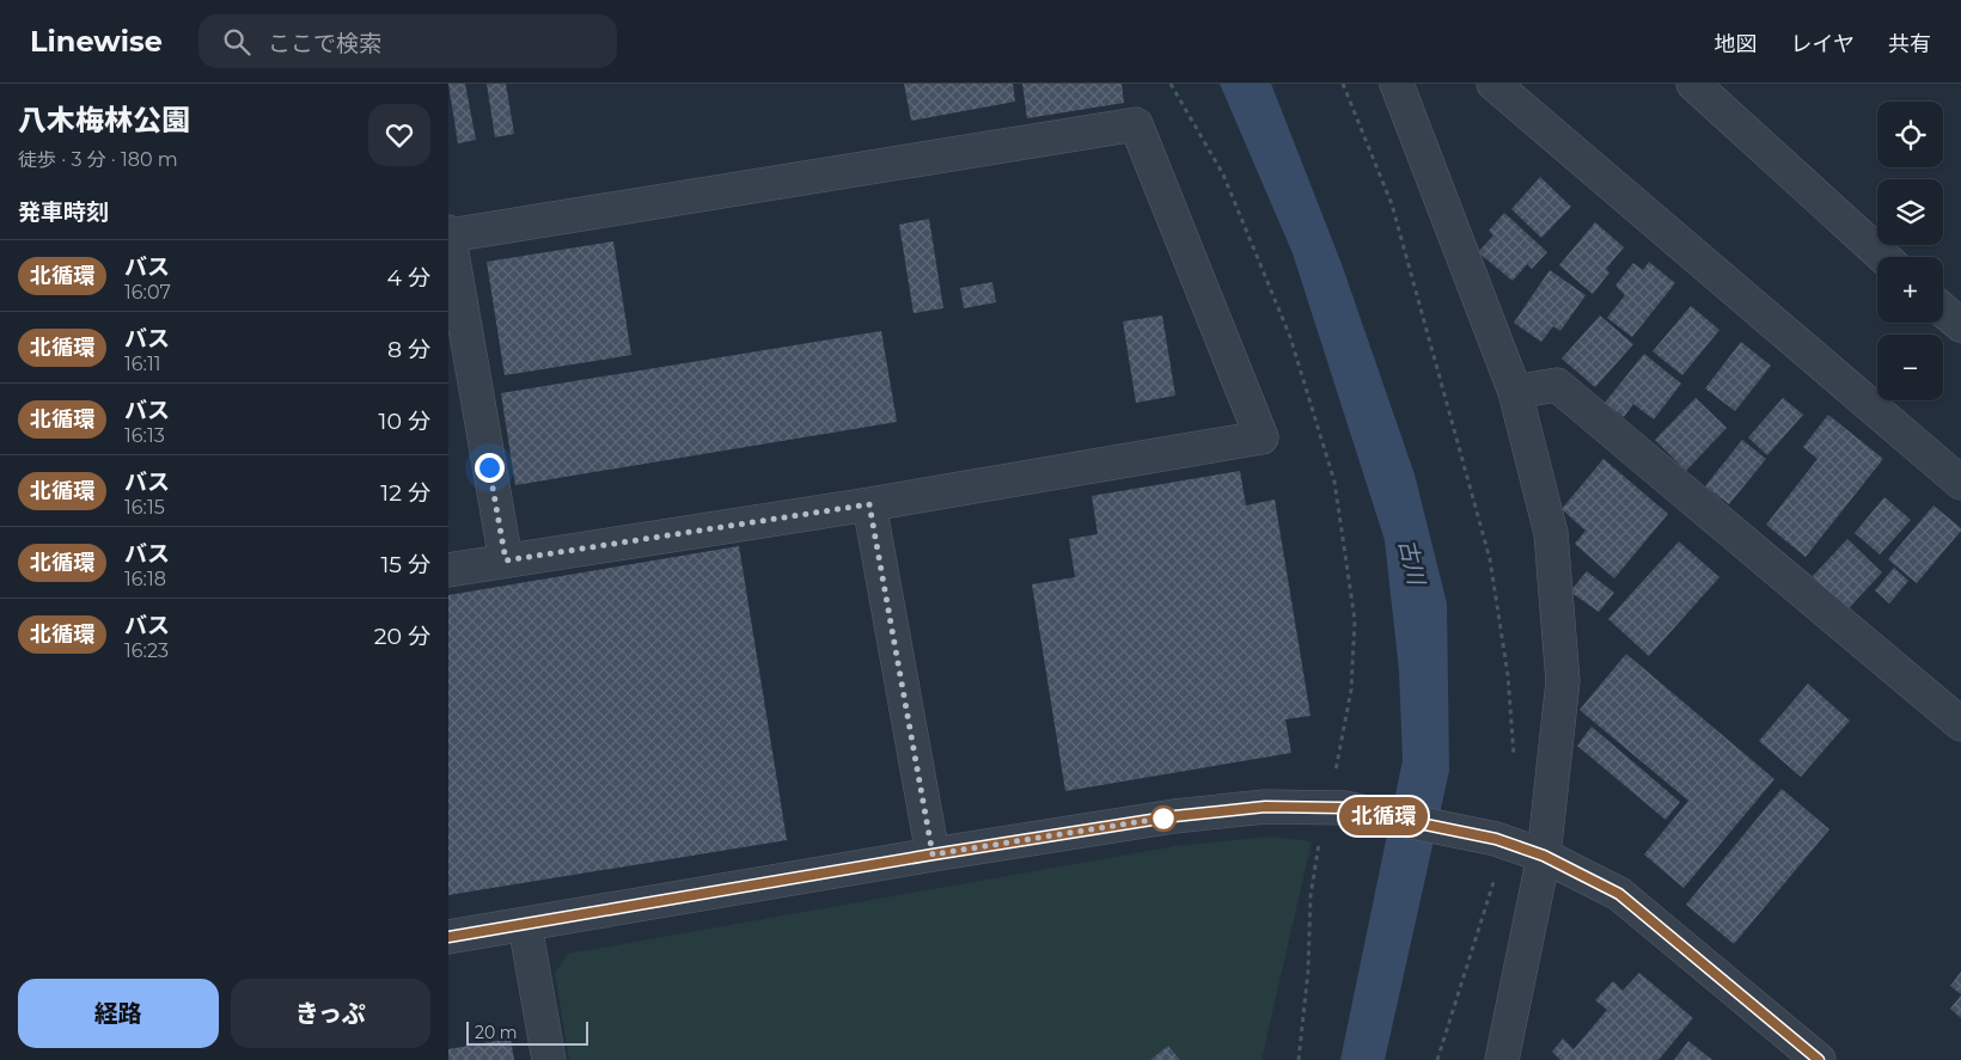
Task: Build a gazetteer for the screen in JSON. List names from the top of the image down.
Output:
{
  "water": ["古川"],
  "lines": ["bus line 北循環"],
  "scale_bar": "20 m",
  "page": {
    "header": "Linewise",
    "search": "ここで検索",
    "nav": ["地図", "レイヤ", "共有"],
    "heading": [
      ["八木梅林公園", "徒歩 · 3 分 · 180 m"],
      "発車時刻"
    ],
    "on_map": "北循環",
    "map_buttons": ["+", "−"],
    "list": [
      {
        "mark": "北循環",
        "name": "バス",
        "note": "16:07",
        "value": "4 分"
      },
      {
        "mark": "北循環",
        "name": "バス",
        "note": "16:11",
        "value": "8 分"
      },
      {
        "mark": "北循環",
        "name": "バス",
        "note": "16:13",
        "value": "10 分"
      },
      {
        "mark": "北循環",
        "name": "バス",
        "note": "16:15",
        "value": "12 分"
      },
      {
        "mark": "北循環",
        "name": "バス",
        "note": "16:18",
        "value": "15 分"
      },
      {
        "mark": "北循環",
        "name": "バス",
        "note": "16:23",
        "value": "20 分"
      }
    ],
    "buttons": ["経路", "きっぷ"],
    "scale": "20 m"
  }
}
